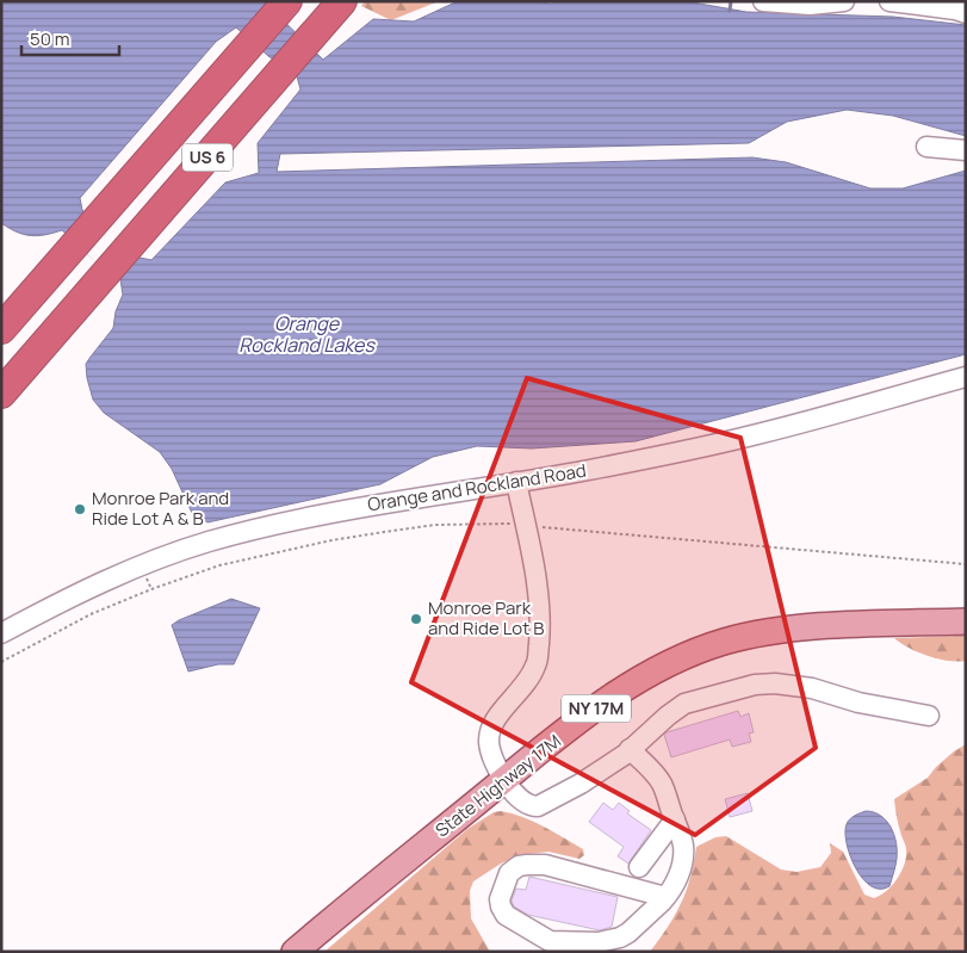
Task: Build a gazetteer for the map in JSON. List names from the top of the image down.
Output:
{
  "streets": {
    "highway": ["US 6"],
    "main road": ["NY 17M", "State Highway 17M"],
    "street": ["Orange and Rockland Road"]
  },
  "water": ["Orange Rockland Lakes"],
  "places": ["Monroe Park and Ride Lot A & B", "Monroe Park and Ride Lot B"],
  "scale_bar": "50 m"
}
